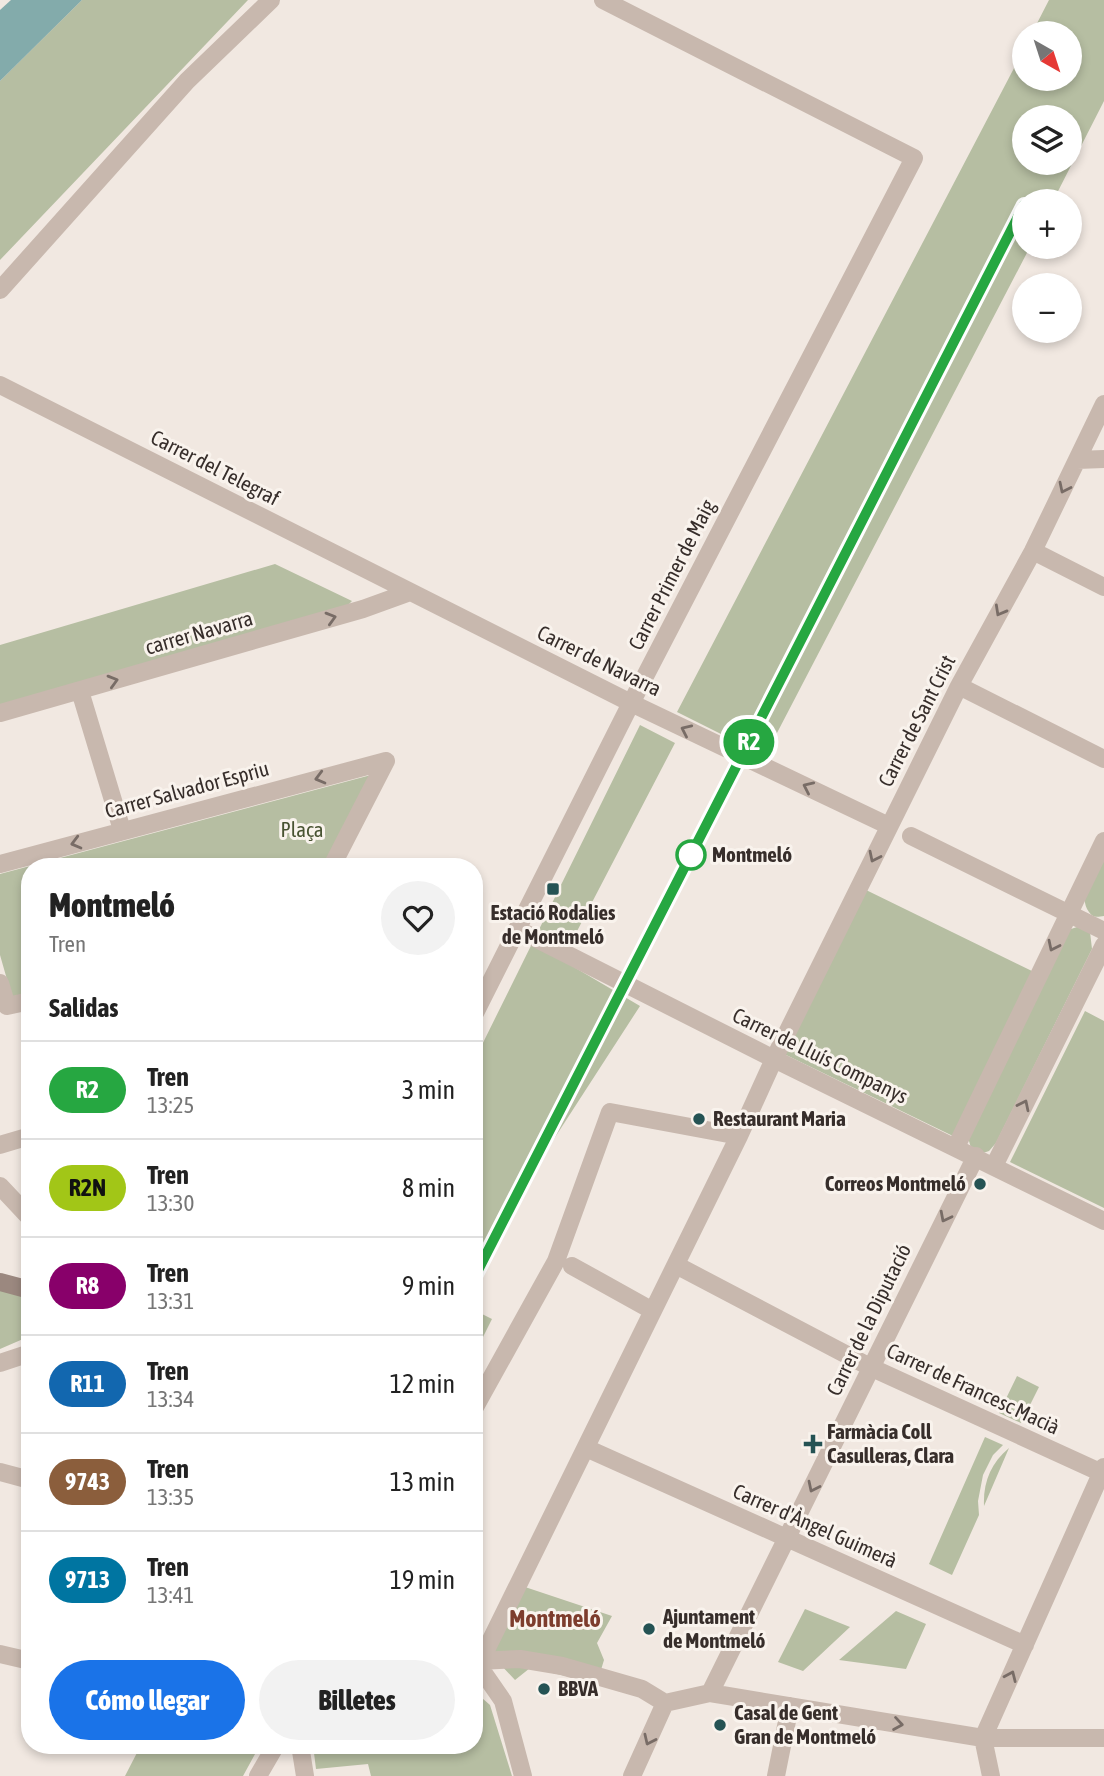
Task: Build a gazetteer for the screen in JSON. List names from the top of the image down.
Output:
{
  "streets": {
    "street": [
      "Carrer del Telegraf",
      "Carrer Primer de Maig",
      "carrer Navarra",
      "Carrer de Navarra",
      "Carrer de Sant Crist",
      "Carrer Salvador Espriu",
      "Carrer de Lluís Companys",
      "Carrer de la Diputació",
      "Carrer de Francesc Macià",
      "Carrer d'Àngel Guimerà"
    ]
  },
  "crossings": [
    ["Carrer del Telegraf", "carrer Navarra"],
    ["Carrer del Telegraf", "Carrer de Navarra"],
    ["Carrer Primer de Maig", "Carrer de Navarra"],
    ["Carrer Primer de Maig", "Carrer de Lluís Companys"],
    ["carrer Navarra", "Carrer de Navarra"],
    ["Carrer de Navarra", "Carrer de Sant Crist"],
    ["Carrer de Sant Crist", "Carrer de Lluís Companys"],
    ["Carrer de Sant Crist", "Carrer de Francesc Macià"],
    ["Carrer de Sant Crist", "Carrer d'Àngel Guimerà"],
    ["Carrer de Lluís Companys", "Carrer de la Diputació"],
    ["Carrer de la Diputació", "Carrer de Francesc Macià"],
    ["Carrer de la Diputació", "Carrer d'Àngel Guimerà"]
  ],
  "one_way": [
    "carrer Navarra",
    "Carrer de Navarra",
    "Carrer de Sant Crist",
    "Carrer de la Diputació"
  ],
  "districts": ["Montmeló"],
  "parks": ["Plaça"],
  "places": {
    "other": [
      "Montmeló",
      "Restaurant Maria",
      "Correos Montmeló",
      "Ajuntament de Montmeló",
      "BBVA",
      "Casal de Gent Gran de Montmeló"
    ],
    "transit": ["Estació Rodalies de Montmeló"],
    "health": ["Farmàcia Coll Casulleras, Clara"]
  },
  "north": "bottom right",
  "page": {
    "on_map": "R2",
    "map_buttons": ["+", "−"],
    "heading": [
      ["Montmeló", "Tren"],
      "Salidas"
    ],
    "list": [
      {
        "mark": "R2",
        "name": "Tren",
        "note": "13:25",
        "value": "3 min"
      },
      {
        "mark": "R2N",
        "name": "Tren",
        "note": "13:30",
        "value": "8 min"
      },
      {
        "mark": "R8",
        "name": "Tren",
        "note": "13:31",
        "value": "9 min"
      },
      {
        "mark": "R11",
        "name": "Tren",
        "note": "13:34",
        "value": "12 min"
      },
      {
        "mark": "9743",
        "name": "Tren",
        "note": "13:35",
        "value": "13 min"
      },
      {
        "mark": "9713",
        "name": "Tren",
        "note": "13:41",
        "value": "19 min"
      }
    ],
    "buttons": ["Cómo llegar", "Billetes"]
  }
}
